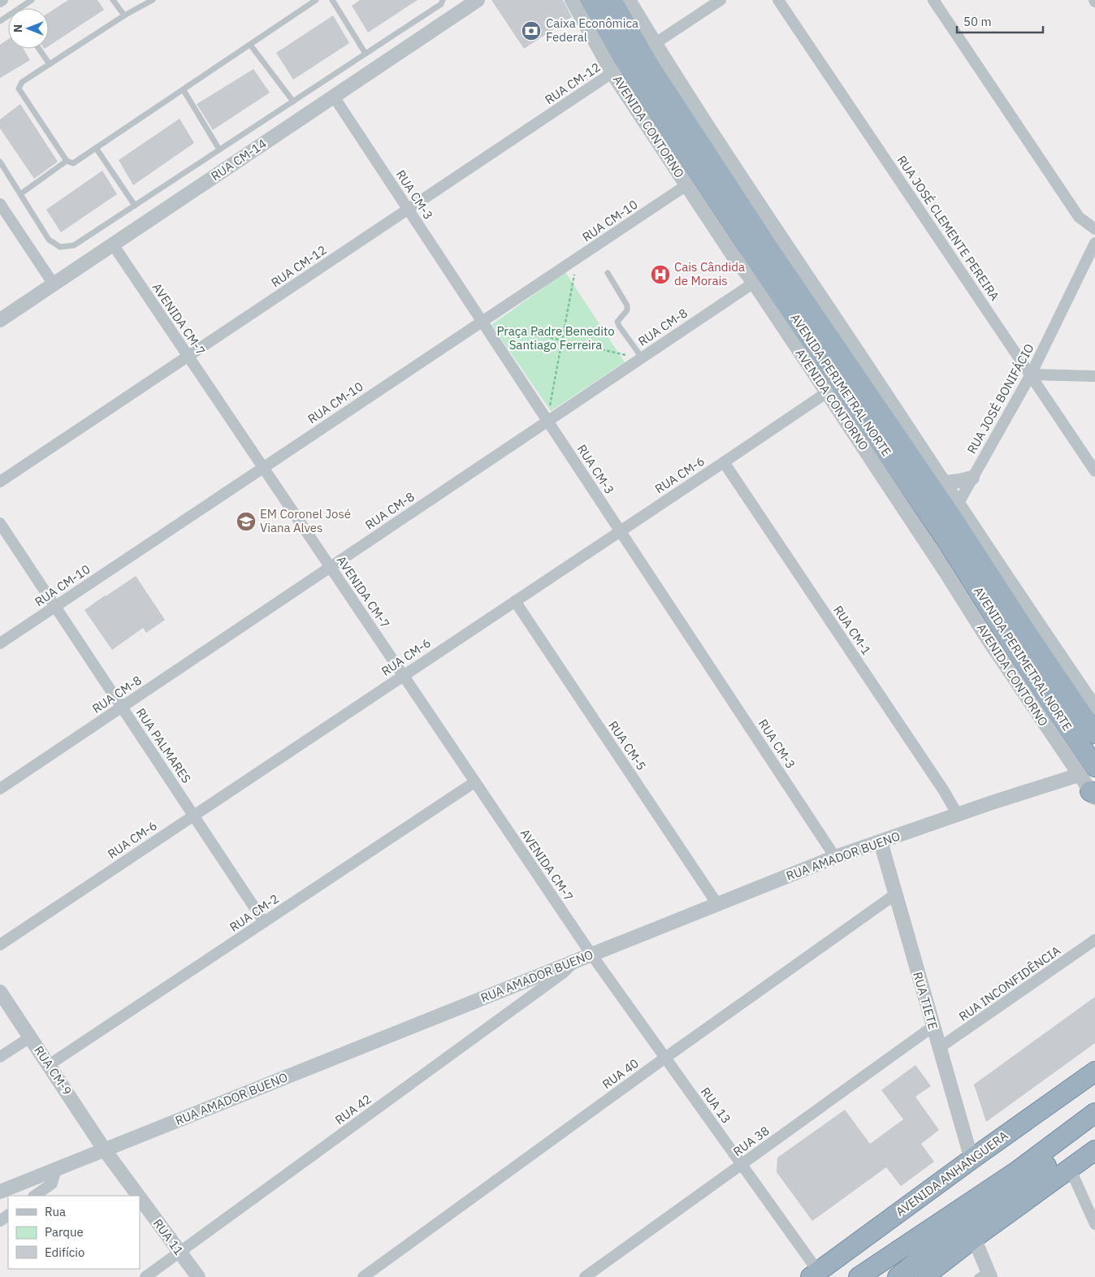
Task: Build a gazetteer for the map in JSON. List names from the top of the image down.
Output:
{
  "streets": {
    "highway": ["AVENIDA PERIMETRAL NORTE", "AVENIDA ANHANGUERA"],
    "street": [
      "RUA CM-12",
      "AVENIDA CONTORNO",
      "RUA CM-14",
      "RUA CM-3",
      "RUA CM-10",
      "RUA JOSÉ CLEMENTE PEREIRA",
      "AVENIDA CM-7",
      "RUA CM-8",
      "RUA JOSÉ BONIFÁCIO",
      "RUA CM-6",
      "RUA CM-1",
      "RUA PALMARES",
      "RUA CM-5",
      "RUA AMADOR BUENO",
      "RUA CM-2",
      "RUA INCONFIDÊNCIA",
      "RUA TIETE",
      "RUA CM-9",
      "RUA 40",
      "RUA 13",
      "RUA 42",
      "RUA 38",
      "RUA 11"
    ]
  },
  "crossings": [
    ["RUA CM-12", "AVENIDA CONTORNO"],
    ["RUA CM-12", "RUA CM-3"],
    ["RUA CM-12", "AVENIDA CM-7"],
    ["RUA CM-12", "AVENIDA PERIMETRAL NORTE"],
    ["AVENIDA CONTORNO", "RUA CM-10"],
    ["AVENIDA CONTORNO", "RUA CM-8"],
    ["AVENIDA CONTORNO", "AVENIDA PERIMETRAL NORTE"],
    ["AVENIDA CONTORNO", "RUA JOSÉ BONIFÁCIO"],
    ["AVENIDA CONTORNO", "RUA CM-6"],
    ["AVENIDA CONTORNO", "RUA AMADOR BUENO"],
    ["RUA CM-14", "RUA CM-3"],
    ["RUA CM-14", "AVENIDA CM-7"],
    ["RUA CM-3", "RUA CM-10"],
    ["RUA CM-3", "RUA CM-8"],
    ["RUA CM-3", "RUA CM-6"],
    ["RUA CM-3", "RUA AMADOR BUENO"],
    ["RUA CM-10", "AVENIDA CM-7"],
    ["RUA CM-10", "RUA PALMARES"],
    ["RUA JOSÉ CLEMENTE PEREIRA", "RUA JOSÉ BONIFÁCIO"],
    ["AVENIDA CM-7", "RUA CM-8"],
    ["AVENIDA CM-7", "RUA CM-6"],
    ["AVENIDA CM-7", "RUA AMADOR BUENO"],
    ["AVENIDA CM-7", "RUA CM-2"],
    ["AVENIDA CM-7", "RUA 13"],
    ["RUA CM-8", "RUA PALMARES"],
    ["AVENIDA PERIMETRAL NORTE", "RUA JOSÉ BONIFÁCIO"],
    ["AVENIDA PERIMETRAL NORTE", "RUA AMADOR BUENO"],
    ["RUA CM-6", "RUA CM-1"],
    ["RUA CM-6", "RUA PALMARES"],
    ["RUA CM-6", "RUA CM-5"],
    ["RUA CM-1", "RUA AMADOR BUENO"],
    ["RUA PALMARES", "RUA CM-2"],
    ["RUA CM-5", "RUA AMADOR BUENO"],
    ["RUA AMADOR BUENO", "RUA TIETE"],
    ["RUA AMADOR BUENO", "RUA CM-9"],
    ["RUA AMADOR BUENO", "RUA 13"],
    ["RUA AMADOR BUENO", "RUA 42"],
    ["RUA AMADOR BUENO", "RUA 11"],
    ["RUA CM-2", "RUA CM-9"],
    ["RUA INCONFIDÊNCIA", "RUA TIETE"],
    ["RUA TIETE", "RUA 40"],
    ["RUA TIETE", "RUA 38"],
    ["RUA TIETE", "AVENIDA ANHANGUERA"],
    ["RUA CM-9", "RUA 11"],
    ["RUA 40", "RUA 13"],
    ["RUA 13", "RUA 38"],
    ["RUA 13", "AVENIDA ANHANGUERA"],
    ["RUA 42", "RUA 11"]
  ],
  "parks": ["Praça Padre Benedito Santiago Ferreira"],
  "places": {
    "bank": ["Caixa Econômica Federal"],
    "hospital": ["Cais Cândida de Morais"],
    "school or university": ["EM Coronel José Viana Alves"]
  },
  "legend": ["Rua", "Parque", "Edifício"],
  "scale_bar": "50 m",
  "north": "left"
}
